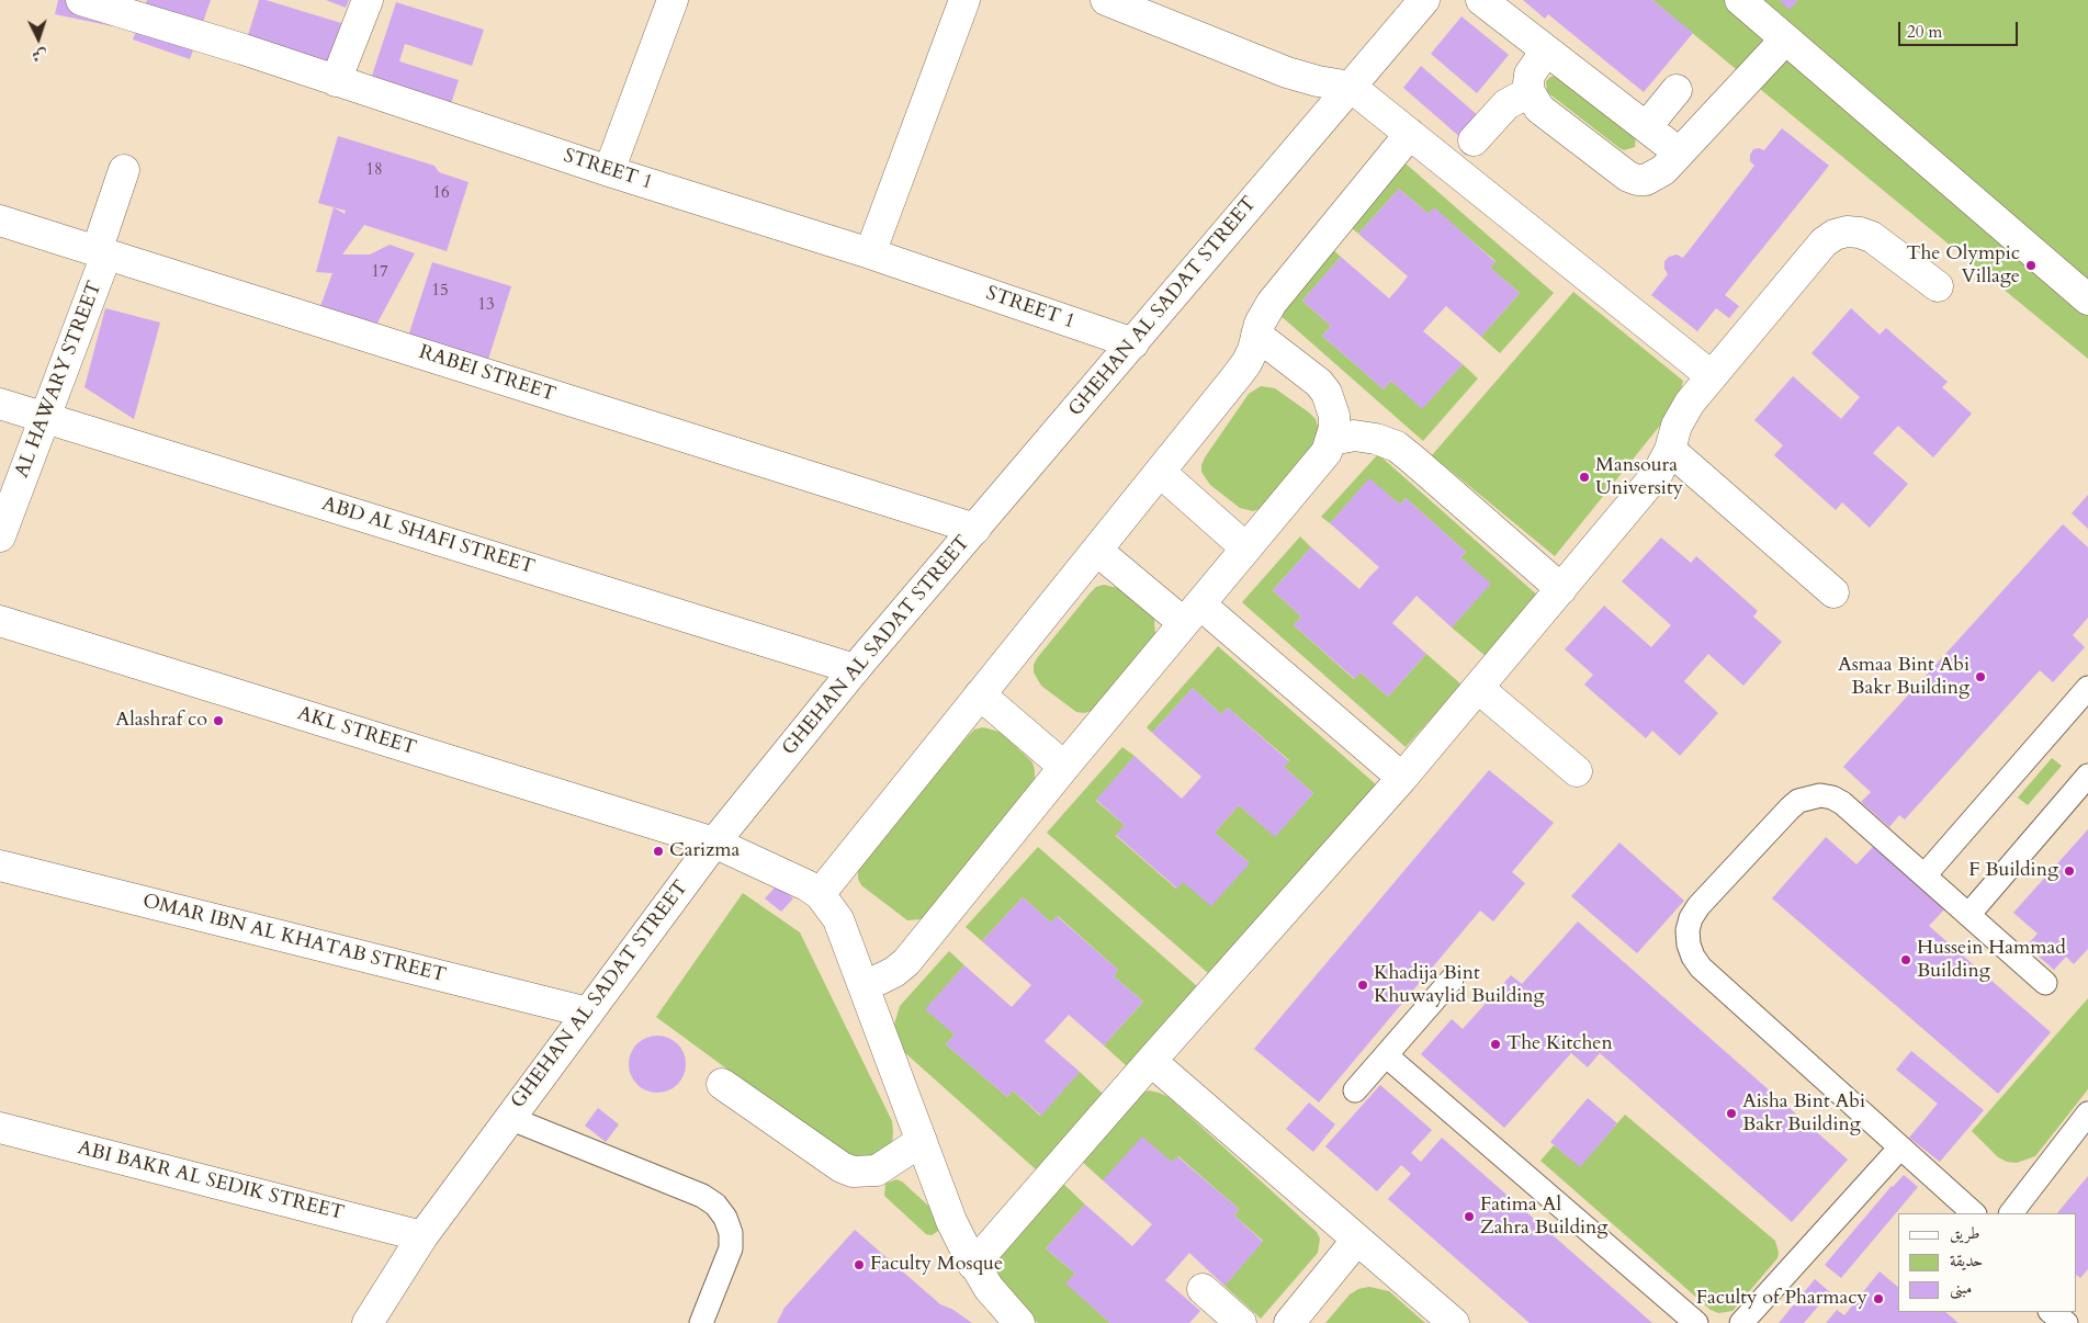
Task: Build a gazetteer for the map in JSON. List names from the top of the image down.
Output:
{
  "streets": {
    "street": [
      "STREET 1",
      "GHEHAN AL SADAT STREET",
      "RABEI STREET",
      "AL HAWARY STREET",
      "ABD AL SHAFI STREET",
      "AKL STREET",
      "OMAR IBN AL KHATAB STREET",
      "ABI BAKR AL SEDIK STREET"
    ]
  },
  "crossings": [
    ["STREET 1", "GHEHAN AL SADAT STREET"],
    ["GHEHAN AL SADAT STREET", "RABEI STREET"],
    ["GHEHAN AL SADAT STREET", "ABD AL SHAFI STREET"],
    ["GHEHAN AL SADAT STREET", "AKL STREET"],
    ["GHEHAN AL SADAT STREET", "OMAR IBN AL KHATAB STREET"],
    ["GHEHAN AL SADAT STREET", "ABI BAKR AL SEDIK STREET"],
    ["RABEI STREET", "AL HAWARY STREET"],
    ["AL HAWARY STREET", "ABD AL SHAFI STREET"]
  ],
  "places": [
    "The Olympic Village",
    "Mansoura University",
    "Asmaa Bint Abi Bakr Building",
    "Alashraf co",
    "Carizma",
    "F Building",
    "Hussein Hammad Building",
    "Khadija Bint Khuwaylid Building",
    "The Kitchen",
    "Aisha Bint Abi Bakr Building",
    "Fatima Al Zahra Building",
    "Faculty Mosque",
    "Faculty of Pharmacy"
  ],
  "house_numbers": [
    "18",
    "16",
    "17",
    "15",
    "13"
  ],
  "legend": ["طريق", "حديقة", "مبنى"],
  "scale_bar": "20 m",
  "north": "bottom"
}
